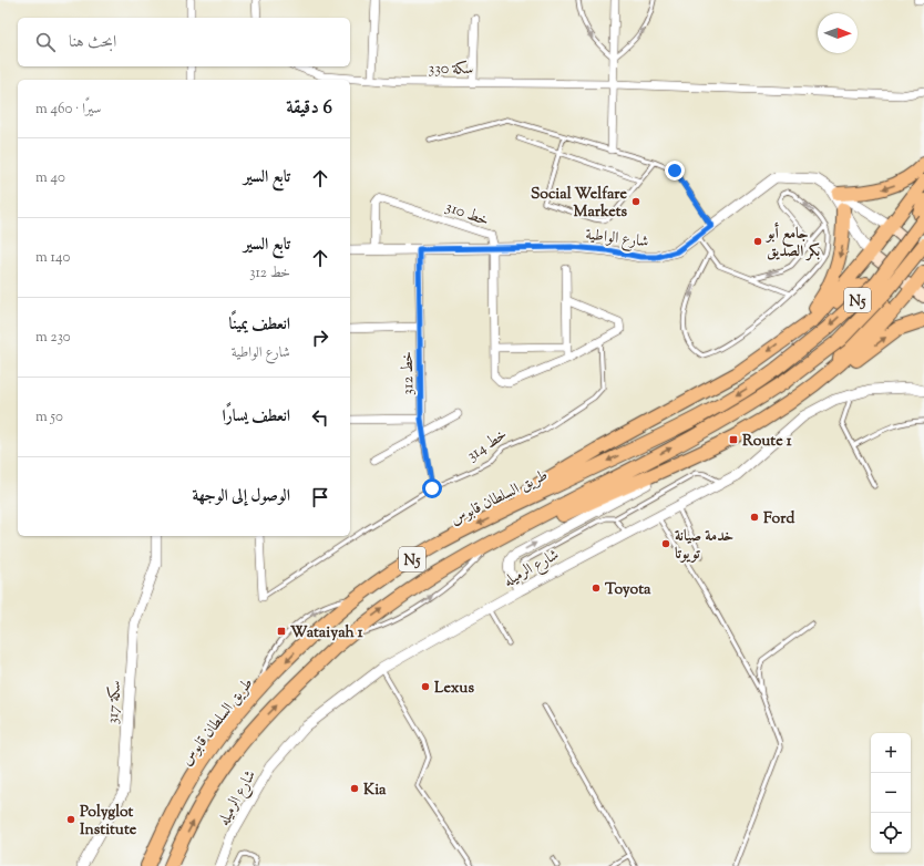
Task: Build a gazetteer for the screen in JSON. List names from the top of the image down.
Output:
{
  "streets": {
    "highway": ["N5", "طريق السلطان قابوس"],
    "street": [
      "سكة 330",
      "خط 310",
      "شارع الواطية",
      "خط 312",
      "خط 314",
      "شارع الرميله",
      "سكة 317"
    ]
  },
  "crossings": [
    ["خط 310", "شارع الواطية"],
    ["شارع الواطية", "خط 312"]
  ],
  "places": {
    "other": [
      "Social Welfare Markets",
      "جامع أبو بكر الصديق",
      "Ford",
      "خدمة صيانة تويوتا",
      "Toyota",
      "Lexus",
      "Kia",
      "Polyglot Institute"
    ],
    "transit": ["Route 1", "Wataiyah 1"]
  },
  "north": "right",
  "page": {
    "search": "ابحث هنا",
    "heading": ["6 دقيقة", "سيرًا · 460 m"],
    "list": [
      ["تابع السير", "40 m"],
      ["تابع السير", "خط 312", "140 m"],
      ["انعطف يمينًا", "شارع الواطية", "230 m"],
      ["انعطف يسارًا", "50 m"],
      "الوصول إلى الوجهة"
    ],
    "map_buttons": ["+", "−"]
  }
}
